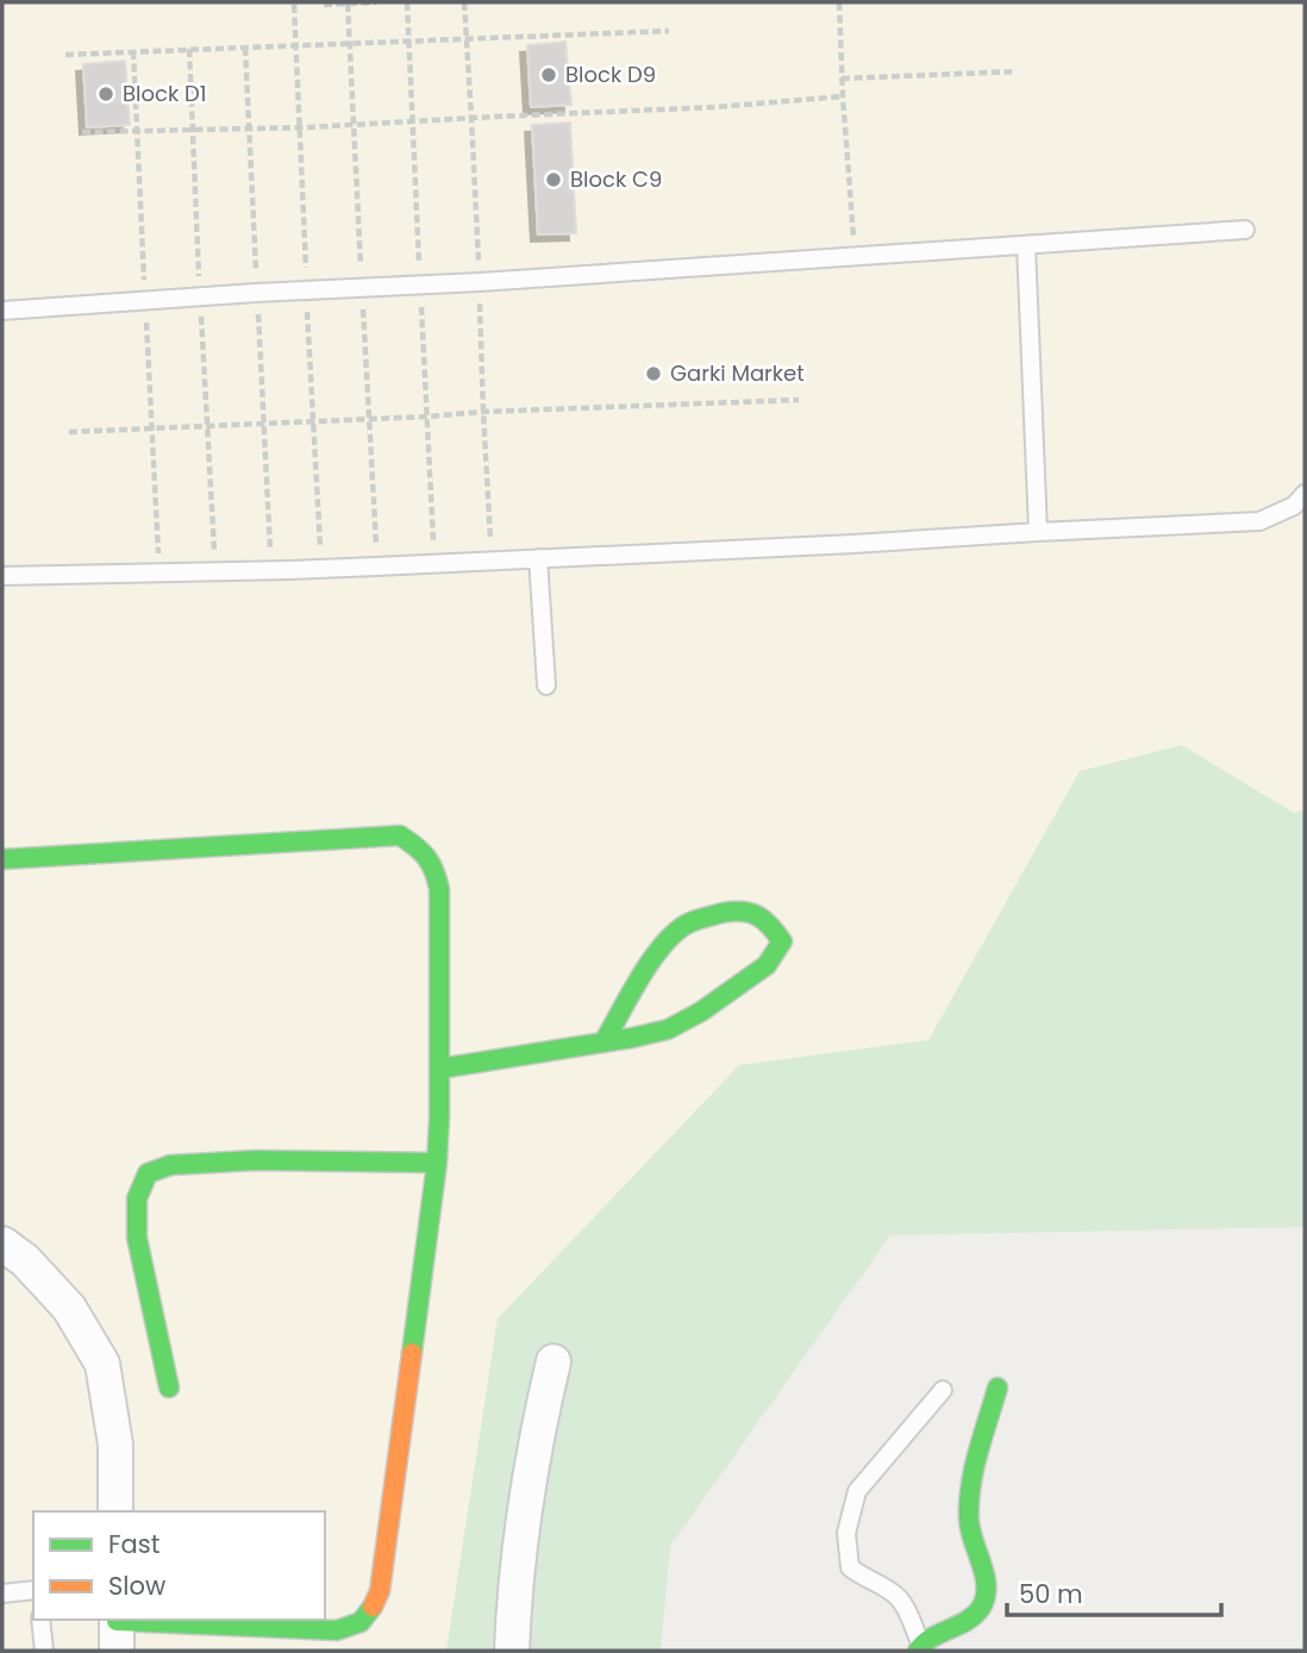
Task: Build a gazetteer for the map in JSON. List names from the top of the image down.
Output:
{
  "places": [
    "Block D9",
    "Block D1",
    "Block C9",
    "Garki Market"
  ],
  "legend": ["Fast", "Slow"],
  "scale_bar": "50 m"
}
